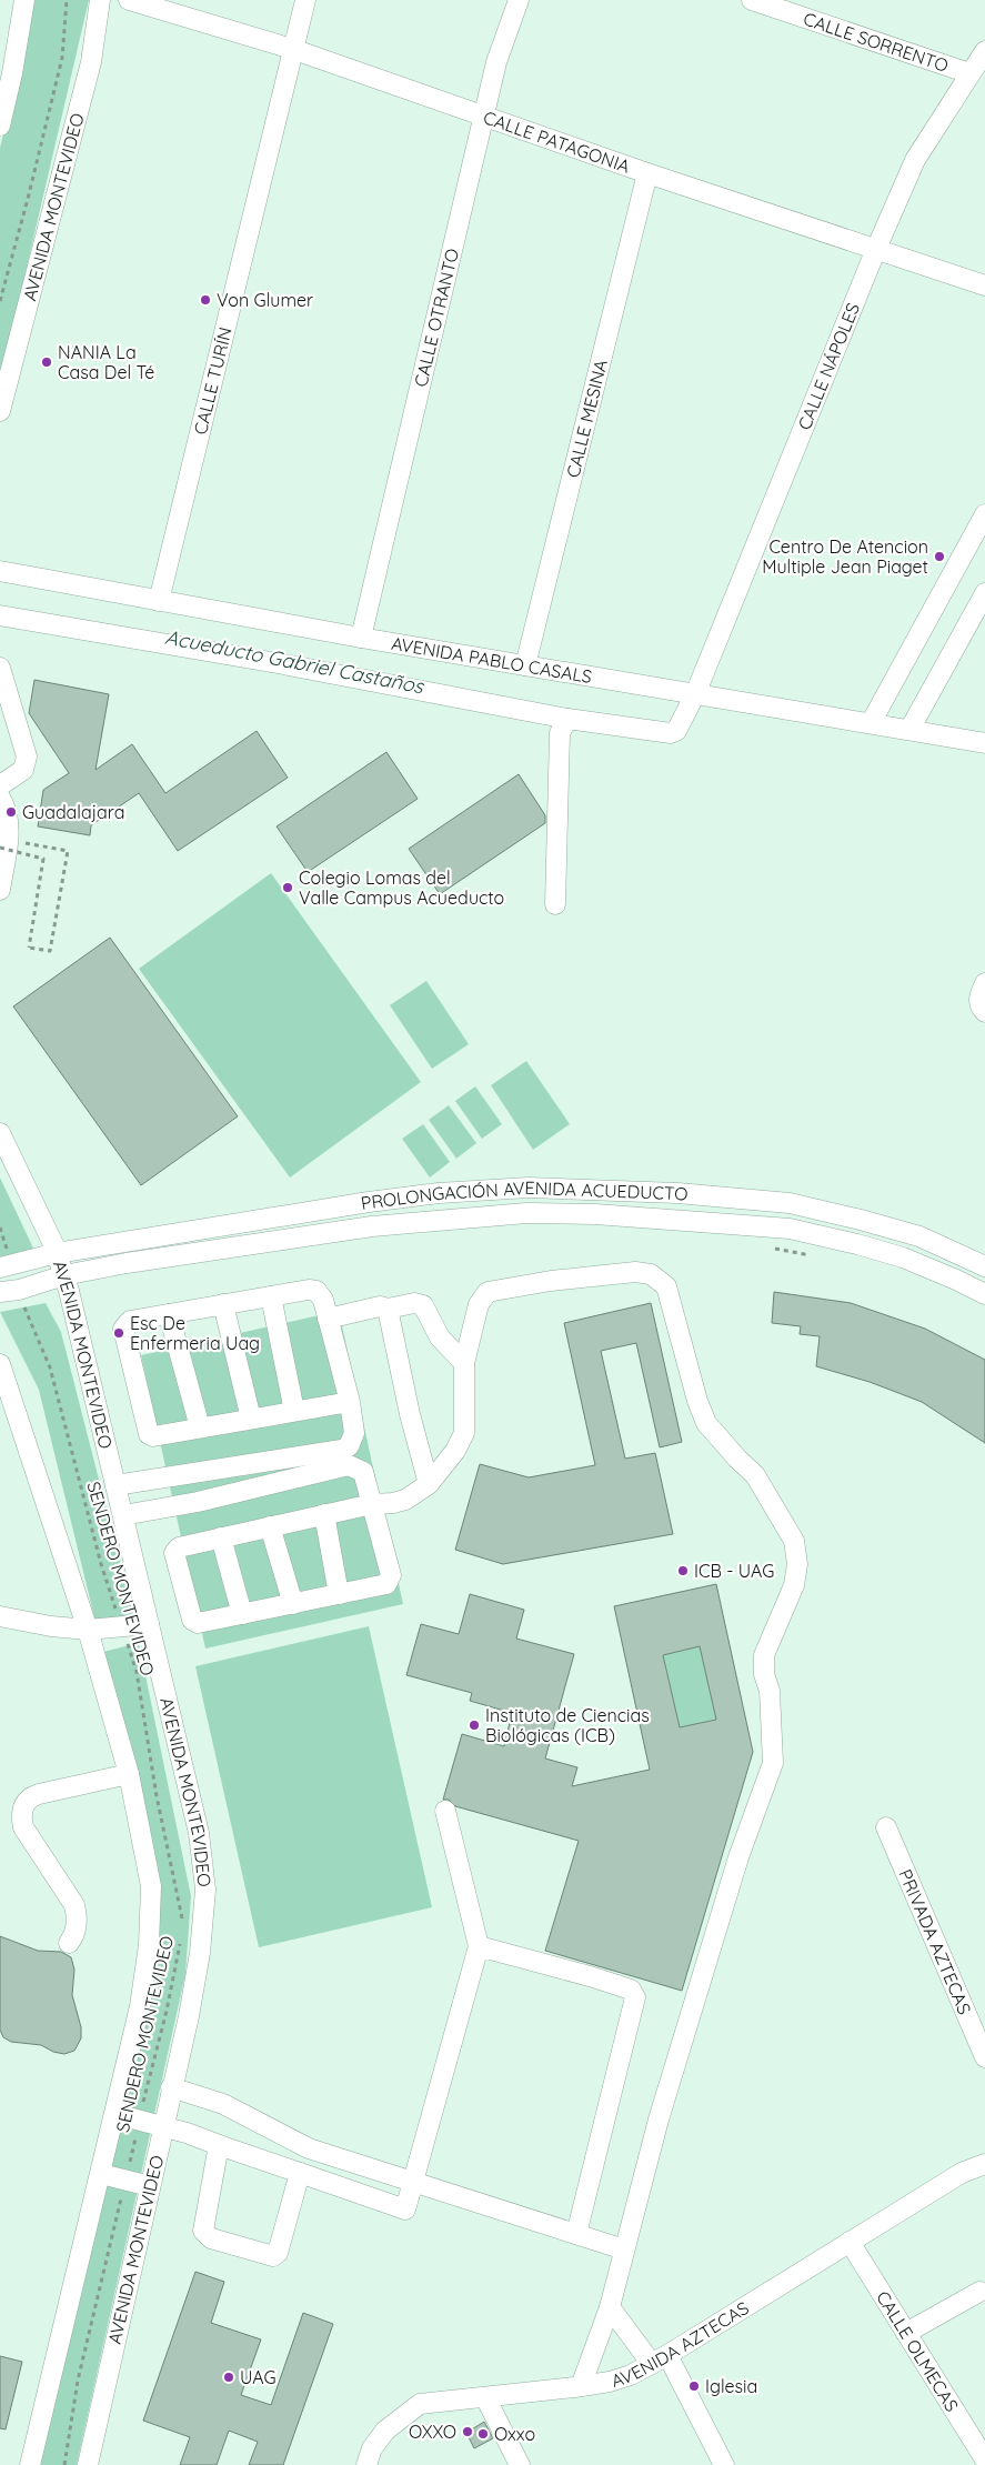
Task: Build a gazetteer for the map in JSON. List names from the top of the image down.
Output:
{
  "streets": {
    "street": [
      "CALLE SORRENTO",
      "CALLE PATAGONIA",
      "AVENIDA MONTEVIDEO",
      "CALLE OTRANTO",
      "CALLE NÁPOLES",
      "CALLE TURÍN",
      "CALLE MESINA",
      "AVENIDA PABLO CASALS",
      "PROLONGACIÓN AVENIDA ACUEDUCTO",
      "PRIVADA AZTECAS",
      "AVENIDA AZTECAS",
      "CALLE OLMECAS"
    ],
    "path": ["SENDERO MONTEVIDEO"]
  },
  "crossings": [
    ["CALLE SORRENTO", "CALLE NÁPOLES"],
    ["CALLE PATAGONIA", "CALLE OTRANTO"],
    ["CALLE PATAGONIA", "CALLE NÁPOLES"],
    ["CALLE PATAGONIA", "CALLE TURÍN"],
    ["CALLE PATAGONIA", "CALLE MESINA"],
    ["AVENIDA MONTEVIDEO", "PROLONGACIÓN AVENIDA ACUEDUCTO"],
    ["CALLE OTRANTO", "AVENIDA PABLO CASALS"],
    ["CALLE NÁPOLES", "AVENIDA PABLO CASALS"],
    ["CALLE TURÍN", "AVENIDA PABLO CASALS"],
    ["CALLE MESINA", "AVENIDA PABLO CASALS"],
    ["PROLONGACIÓN AVENIDA ACUEDUCTO", "SENDERO MONTEVIDEO"],
    ["AVENIDA AZTECAS", "CALLE OLMECAS"]
  ],
  "water": ["Acueducto Gabriel Castaños"],
  "places": [
    "Von Glumer",
    "NANIA La Casa Del Té",
    "Centro De Atencion Multiple Jean Piaget",
    "Guadalajara",
    "Colegio Lomas del Valle Campus Acueducto",
    "Esc De Enfermeria Uag",
    "ICB - UAG",
    "Instituto de Ciencias Biológicas (ICB)",
    "UAG",
    "Iglesia",
    "OXXO",
    "Oxxo"
  ]
}
